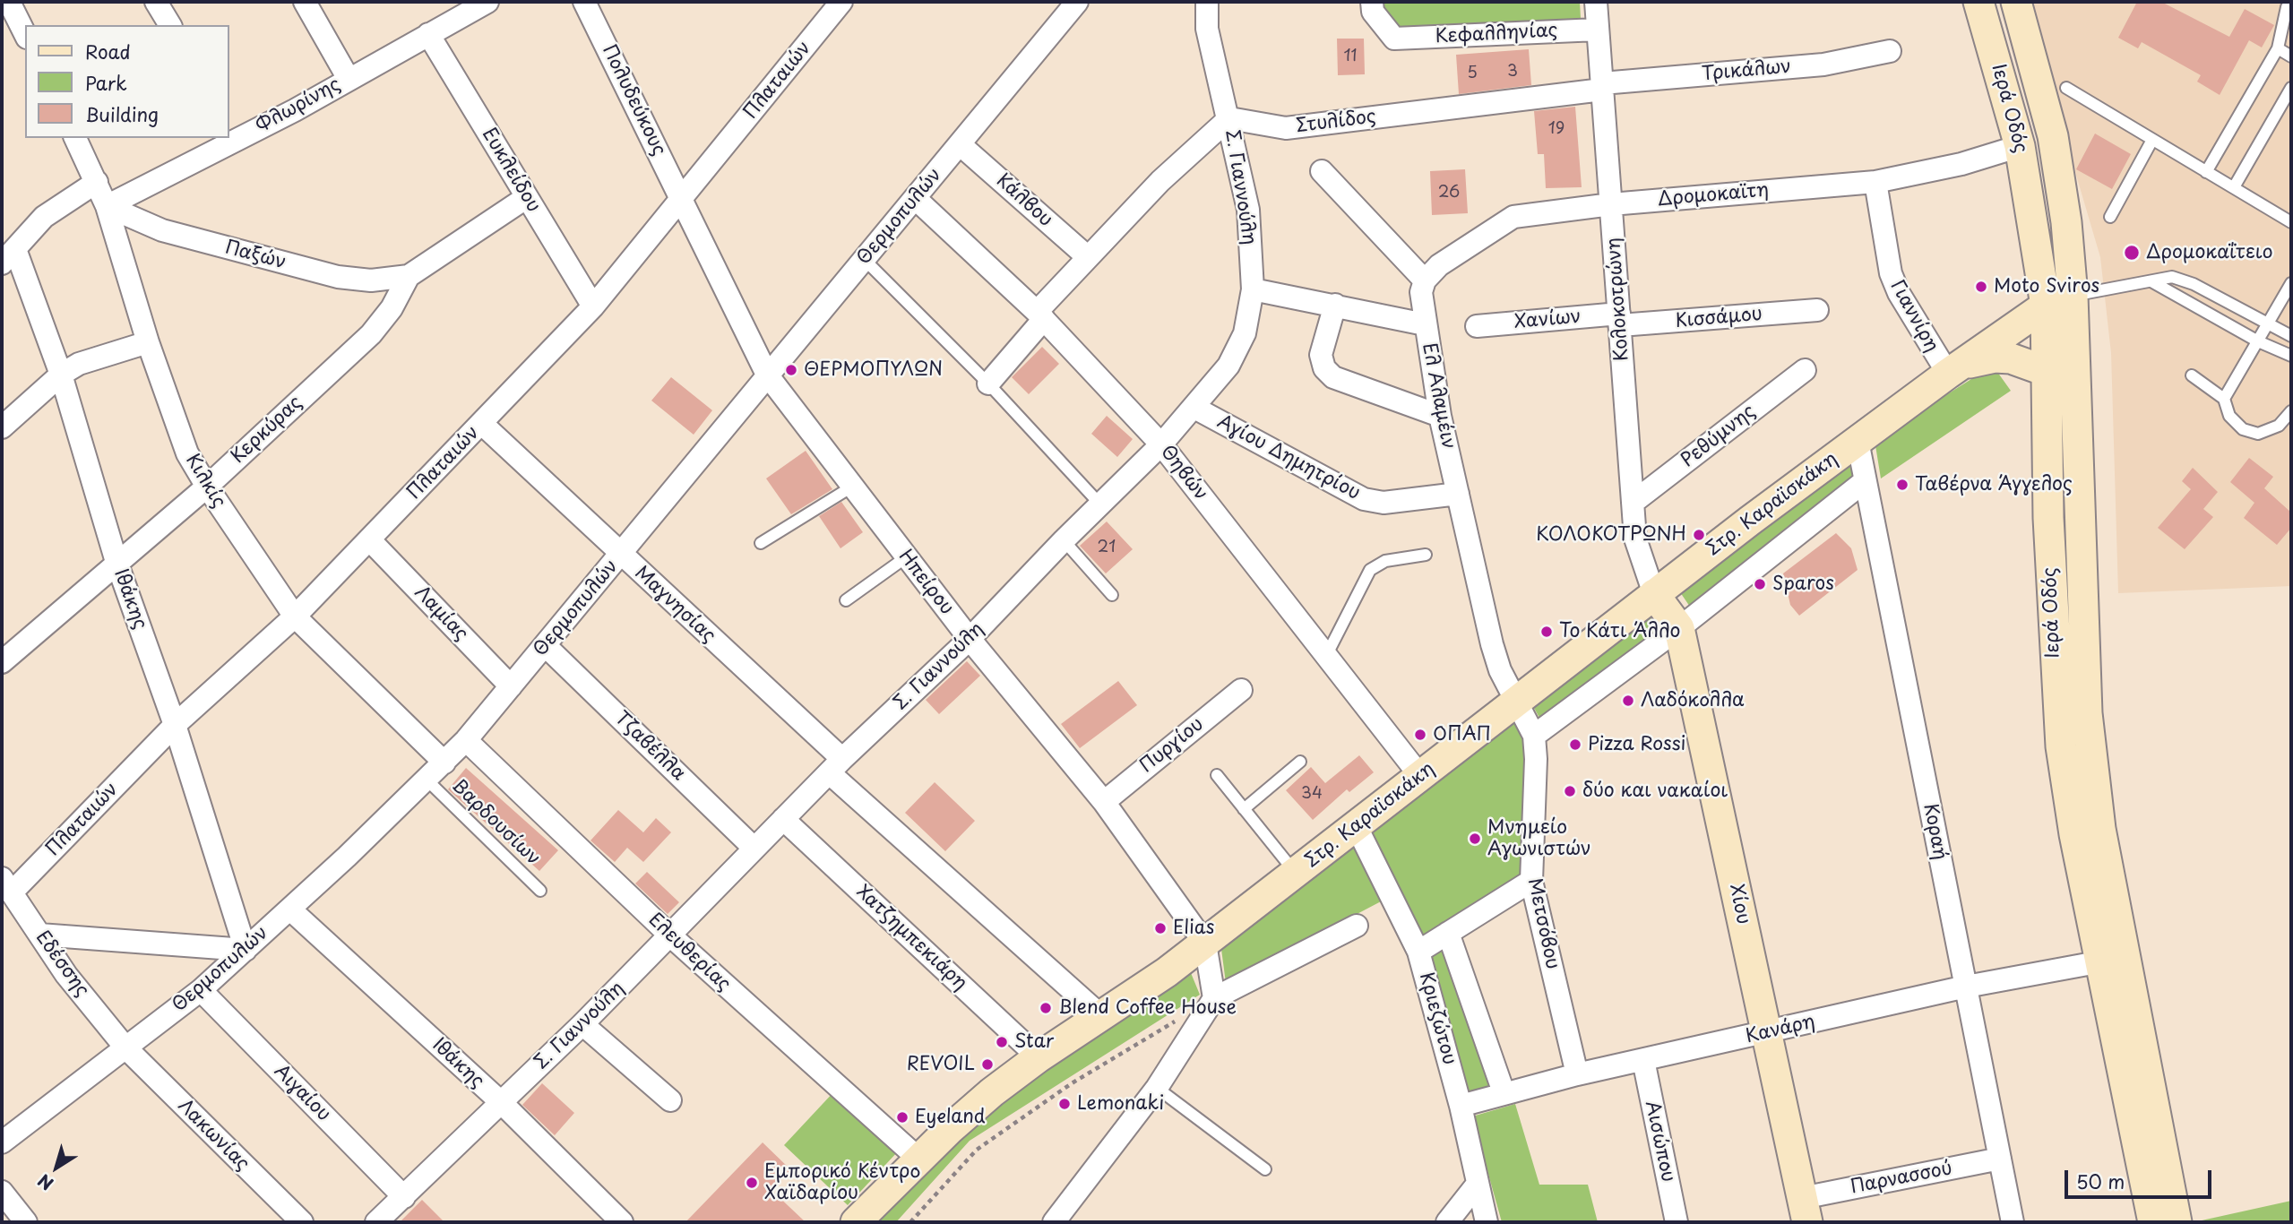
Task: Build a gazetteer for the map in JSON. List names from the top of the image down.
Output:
{
  "streets": {
    "main road": ["Ιερά Οδός", "Στρ. Καραϊσκάκη", "Χίου"],
    "street": [
      "Κεφαλληνίας",
      "Τρικάλων",
      "Πλαταιών",
      "Πολυδεύκους",
      "Φλωρίνης",
      "Στυλίδος",
      "Ευκλείδου",
      "Σ. Γιαννούλη",
      "Δρομοκαϊτη",
      "Κάλβου",
      "Θερμοπυλών",
      "Παξών",
      "Κολοκοτρώνη",
      "Γιαννίρη",
      "Κισσάμου",
      "Χανίων",
      "Ελ Αλαμέιν",
      "Κερκύρας",
      "Ρεθύμνης",
      "Αγίου Δημητρίου",
      "Θηβών",
      "Κιλκίς",
      "Ηπείρου",
      "Ιθάκης",
      "Μαγνησίας",
      "Λαμίας",
      "Πυργίου",
      "Τζαβέλλα",
      "Κοραή",
      "Μετσόβου",
      "Χατζημπεκιάρη",
      "Ελευθερίας",
      "Εδέσσης",
      "Κριεζώτου",
      "Κανάρη",
      "Αιγαίου",
      "Λακωνίας",
      "Αισώπου",
      "Παρνασσού"
    ],
    "lane": ["Βαρδουσίων"]
  },
  "crossings": [
    ["Κεφαλληνίας", "Κολοκοτρώνη"],
    ["Τρικάλων", "Στυλίδος"],
    ["Τρικάλων", "Κολοκοτρώνη"],
    ["Πλαταιών", "Πολυδεύκους"],
    ["Πλαταιών", "Ευκλείδου"],
    ["Πλαταιών", "Κιλκίς"],
    ["Πλαταιών", "Ηπείρου"],
    ["Πλαταιών", "Ιθάκης"],
    ["Πλαταιών", "Μαγνησίας"],
    ["Πλαταιών", "Λαμίας"],
    ["Πλαταιών", "Εδέσσης"],
    ["Πολυδεύκους", "Ηπείρου"],
    ["Φλωρίνης", "Ευκλείδου"],
    ["Φλωρίνης", "Παξών"],
    ["Φλωρίνης", "Κιλκίς"],
    ["Ιερά Οδός", "Δρομοκαϊτη"],
    ["Ιερά Οδός", "Στρ. Καραϊσκάκη"],
    ["Ιερά Οδός", "Κανάρη"],
    ["Στυλίδος", "Σ. Γιαννούλη"],
    ["Στυλίδος", "Κολοκοτρώνη"],
    ["Ευκλείδου", "Κερκύρας"],
    ["Σ. Γιαννούλη", "Αγίου Δημητρίου"],
    ["Σ. Γιαννούλη", "Θηβών"],
    ["Σ. Γιαννούλη", "Ηπείρου"],
    ["Σ. Γιαννούλη", "Ιθάκης"],
    ["Σ. Γιαννούλη", "Μαγνησίας"],
    ["Σ. Γιαννούλη", "Τζαβέλλα"],
    ["Σ. Γιαννούλη", "Χατζημπεκιάρη"],
    ["Σ. Γιαννούλη", "Ελευθερίας"],
    ["Σ. Γιαννούλη", "Αιγαίου"],
    ["Δρομοκαϊτη", "Κολοκοτρώνη"],
    ["Δρομοκαϊτη", "Γιαννίρη"],
    ["Δρομοκαϊτη", "Ελ Αλαμέιν"],
    ["Κάλβου", "Θερμοπυλών"],
    ["Θερμοπυλών", "Θηβών"],
    ["Θερμοπυλών", "Κιλκίς"],
    ["Θερμοπυλών", "Ηπείρου"],
    ["Θερμοπυλών", "Ιθάκης"],
    ["Θερμοπυλών", "Μαγνησίας"],
    ["Θερμοπυλών", "Λαμίας"],
    ["Θερμοπυλών", "Τζαβέλλα"],
    ["Θερμοπυλών", "Βαρδουσίων"],
    ["Θερμοπυλών", "Ελευθερίας"],
    ["Θερμοπυλών", "Εδέσσης"],
    ["Θερμοπυλών", "Αιγαίου"],
    ["Θερμοπυλών", "Λακωνίας"],
    ["Παξών", "Κερκύρας"],
    ["Παξών", "Κιλκίς"],
    ["Κολοκοτρώνη", "Κισσάμου"],
    ["Κολοκοτρώνη", "Χανίων"],
    ["Κολοκοτρώνη", "Ρεθύμνης"],
    ["Κολοκοτρώνη", "Στρ. Καραϊσκάκη"],
    ["Κολοκοτρώνη", "Χίου"],
    ["Γιαννίρη", "Στρ. Καραϊσκάκη"],
    ["Κισσάμου", "Χανίων"],
    ["Ελ Αλαμέιν", "Αγίου Δημητρίου"],
    ["Ελ Αλαμέιν", "Στρ. Καραϊσκάκη"],
    ["Ελ Αλαμέιν", "Μετσόβου"],
    ["Κερκύρας", "Κιλκίς"],
    ["Κερκύρας", "Ιθάκης"],
    ["Θηβών", "Στρ. Καραϊσκάκη"],
    ["Στρ. Καραϊσκάκη", "Ηπείρου"],
    ["Στρ. Καραϊσκάκη", "Μαγνησίας"],
    ["Στρ. Καραϊσκάκη", "Κοραή"],
    ["Στρ. Καραϊσκάκη", "Χίου"],
    ["Στρ. Καραϊσκάκη", "Μετσόβου"],
    ["Στρ. Καραϊσκάκη", "Χατζημπεκιάρη"],
    ["Στρ. Καραϊσκάκη", "Ελευθερίας"],
    ["Στρ. Καραϊσκάκη", "Κριεζώτου"],
    ["Ηπείρου", "Πυργίου"],
    ["Κοραή", "Κανάρη"],
    ["Κοραή", "Παρνασσού"],
    ["Χίου", "Κανάρη"],
    ["Χίου", "Παρνασσού"],
    ["Μετσόβου", "Κανάρη"],
    ["Εδέσσης", "Λακωνίας"],
    ["Κριεζώτου", "Κανάρη"],
    ["Κανάρη", "Αισώπου"]
  ],
  "places": [
    "Δρομοκαΐτειο",
    "Moto Sviros",
    "ΘΕΡΜΟΠΥΛΏΝ",
    "Ταβέρνα Άγγελος",
    "ΚΟΛΟΚΟΤΡΏΝΗ",
    "Sparos",
    "Το Κάτι Άλλο",
    "Λαδόκολλα",
    "ΟΠΑΠ",
    "Pizza Rossi",
    "δύο και νακαίοι",
    "Μνημείο Αγωνιστών",
    "Elias",
    "Blend Coffee House",
    "Star",
    "REVOIL",
    "Lemonaki",
    "Eyeland",
    "Εμπορικό Κέντρο Χαϊδαρίου"
  ],
  "house_numbers": [
    "11",
    "3",
    "5",
    "19",
    "26",
    "21",
    "34"
  ],
  "legend": ["Road", "Park", "Building"],
  "scale_bar": "50 m",
  "north": "bottom left"
}
